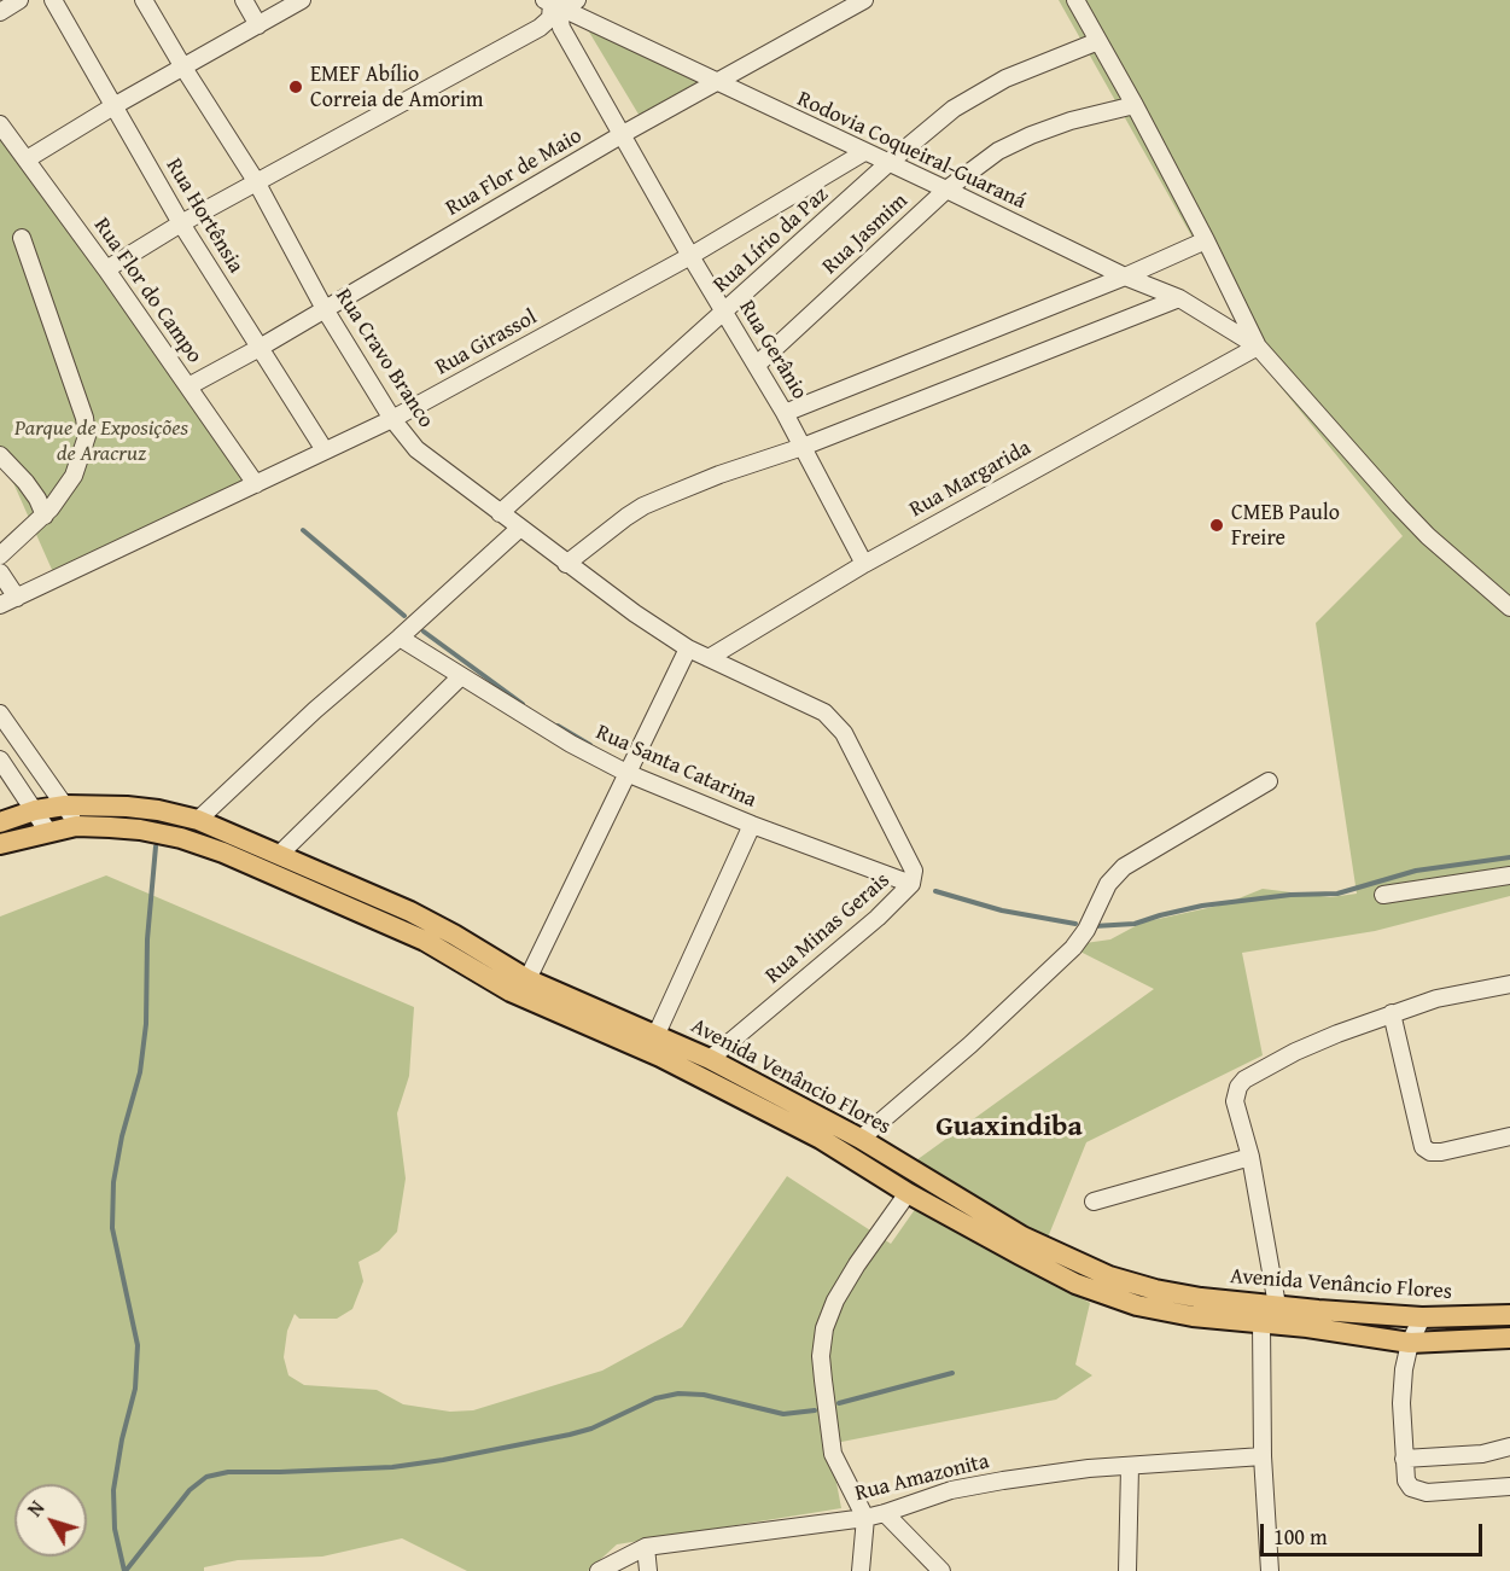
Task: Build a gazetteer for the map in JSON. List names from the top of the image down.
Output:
{
  "streets": {
    "main road": ["Avenida Venâncio Flores"],
    "street": [
      "Rodovia Coqueiral-Guaraná",
      "Rua Flor de Maio",
      "Rua Hortênsia",
      "Rua Jasmim",
      "Rua Lírio da Paz",
      "Rua Flor do Campo",
      "Rua Girassol",
      "Rua Gerânio",
      "Rua Cravo Branco",
      "Rua Margarida",
      "Rua Santa Catarina",
      "Rua Minas Gerais",
      "Rua Amazonita"
    ]
  },
  "crossings": [
    ["Rodovia Coqueiral-Guaraná", "Rua Flor de Maio"],
    ["Rodovia Coqueiral-Guaraná", "Rua Jasmim"],
    ["Rodovia Coqueiral-Guaraná", "Rua Lírio da Paz"],
    ["Rodovia Coqueiral-Guaraná", "Rua Girassol"],
    ["Rodovia Coqueiral-Guaraná", "Rua Gerânio"],
    ["Rodovia Coqueiral-Guaraná", "Rua Margarida"],
    ["Rua Flor de Maio", "Rua Hortênsia"],
    ["Rua Flor de Maio", "Rua Flor do Campo"],
    ["Rua Flor de Maio", "Rua Gerânio"],
    ["Rua Flor de Maio", "Rua Cravo Branco"],
    ["Rua Hortênsia", "Rua Girassol"],
    ["Rua Jasmim", "Rua Gerânio"],
    ["Rua Lírio da Paz", "Rua Gerânio"],
    ["Rua Lírio da Paz", "Rua Cravo Branco"],
    ["Rua Flor do Campo", "Rua Girassol"],
    ["Rua Girassol", "Rua Gerânio"],
    ["Rua Girassol", "Rua Cravo Branco"],
    ["Rua Gerânio", "Rua Margarida"],
    ["Rua Cravo Branco", "Rua Margarida"],
    ["Rua Cravo Branco", "Rua Minas Gerais"],
    ["Rua Santa Catarina", "Rua Minas Gerais"],
    ["Rua Minas Gerais", "Avenida Venâncio Flores"]
  ],
  "districts": ["Guaxindiba"],
  "parks": ["Parque de Exposições de Aracruz"],
  "places": ["EMEF Abílio Correia de Amorim", "CMEB Paulo Freire"],
  "scale_bar": "100 m",
  "north": "top left"
}
